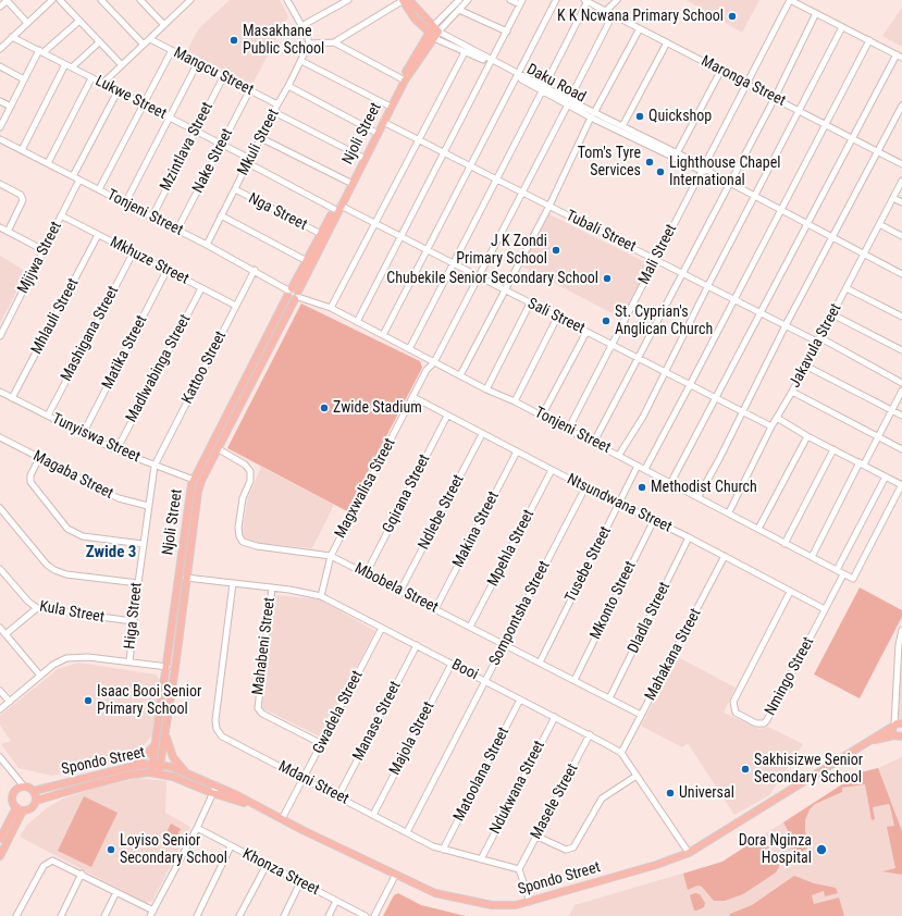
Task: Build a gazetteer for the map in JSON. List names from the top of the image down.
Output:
{
  "streets": {
    "main road": ["Daku Road", "Njoli Street", "Spondo Street"],
    "street": [
      "Mangcu Street",
      "Maronga Street",
      "Lukwe Street",
      "Mkuli Street",
      "Mzintlava Street",
      "Nake Street",
      "Nga Street",
      "Tonjeni Street",
      "Tubali Street",
      "Mali Street",
      "Mjijwa Street",
      "Mkhuze Street",
      "Mhlauli Street",
      "Sali Street",
      "Mashigana Street",
      "Jakavula Street",
      "Matika Street",
      "Kattoo Street",
      "Madlwabinga Street",
      "Tunyiswa Street",
      "Magaba Street",
      "Magxwalisa Street",
      "Gqirana Street",
      "Ntsundwana Street",
      "Ndlebe Street",
      "Makina Street",
      "Mpehla Street",
      "Tusebe Street",
      "Mbobela Street",
      "Mkonto Street",
      "Kula Street",
      "Sompontsha Street",
      "Higa Street",
      "Dladla Street",
      "Mahabeni Street",
      "Mahakana Street",
      "Booi",
      "Nmingo Street",
      "Gwadela Street",
      "Manase Street",
      "Majola Street",
      "Matoolana Street",
      "Mdani Street",
      "Ndukwana Street",
      "Masele Street",
      "Khonza Street"
    ]
  },
  "crossings": [
    ["Mangcu Street", "Mkuli Street"],
    ["Mangcu Street", "Mzintlava Street"],
    ["Mangcu Street", "Nake Street"],
    ["Maronga Street", "Mali Street"],
    ["Maronga Street", "Magxwalisa Street"],
    ["Daku Road", "Njoli Street"],
    ["Daku Road", "Mali Street"],
    ["Daku Road", "Jakavula Street"],
    ["Daku Road", "Magxwalisa Street"],
    ["Lukwe Street", "Njoli Street"],
    ["Lukwe Street", "Mkuli Street"],
    ["Lukwe Street", "Mzintlava Street"],
    ["Lukwe Street", "Nake Street"],
    ["Lukwe Street", "Sali Street"],
    ["Njoli Street", "Nga Street"],
    ["Njoli Street", "Tonjeni Street"],
    ["Njoli Street", "Tubali Street"],
    ["Njoli Street", "Sali Street"],
    ["Njoli Street", "Tunyiswa Street"],
    ["Njoli Street", "Mbobela Street"],
    ["Njoli Street", "Booi"],
    ["Njoli Street", "Spondo Street"],
    ["Mkuli Street", "Nga Street"],
    ["Mkuli Street", "Tonjeni Street"],
    ["Mzintlava Street", "Tonjeni Street"],
    ["Nake Street", "Tonjeni Street"],
    ["Tonjeni Street", "Mali Street"],
    ["Tonjeni Street", "Mjijwa Street"],
    ["Tonjeni Street", "Jakavula Street"],
    ["Tonjeni Street", "Kattoo Street"],
    ["Tonjeni Street", "Magxwalisa Street"],
    ["Tonjeni Street", "Tusebe Street"],
    ["Tonjeni Street", "Nmingo Street"],
    ["Tubali Street", "Mali Street"],
    ["Tubali Street", "Jakavula Street"],
    ["Tubali Street", "Magxwalisa Street"],
    ["Mali Street", "Sali Street"],
    ["Mjijwa Street", "Mkhuze Street"],
    ["Mkhuze Street", "Mhlauli Street"],
    ["Mkhuze Street", "Mashigana Street"],
    ["Mkhuze Street", "Matika Street"],
    ["Mkhuze Street", "Kattoo Street"],
    ["Mkhuze Street", "Madlwabinga Street"],
    ["Mhlauli Street", "Tunyiswa Street"],
    ["Sali Street", "Jakavula Street"],
    ["Sali Street", "Magxwalisa Street"],
    ["Mashigana Street", "Tunyiswa Street"],
    ["Matika Street", "Tunyiswa Street"],
    ["Kattoo Street", "Tunyiswa Street"],
    ["Kattoo Street", "Higa Street"],
    ["Madlwabinga Street", "Tunyiswa Street"],
    ["Tunyiswa Street", "Higa Street"],
    ["Magaba Street", "Higa Street"],
    ["Magxwalisa Street", "Ntsundwana Street"],
    ["Magxwalisa Street", "Mbobela Street"],
    ["Magxwalisa Street", "Booi"],
    ["Gqirana Street", "Ntsundwana Street"],
    ["Gqirana Street", "Mbobela Street"],
    ["Ntsundwana Street", "Ndlebe Street"],
    ["Ntsundwana Street", "Makina Street"],
    ["Ntsundwana Street", "Mpehla Street"],
    ["Ntsundwana Street", "Tusebe Street"],
    ["Ntsundwana Street", "Mkonto Street"],
    ["Ntsundwana Street", "Sompontsha Street"],
    ["Ntsundwana Street", "Dladla Street"],
    ["Ntsundwana Street", "Mahakana Street"],
    ["Ntsundwana Street", "Nmingo Street"],
    ["Ndlebe Street", "Mbobela Street"],
    ["Makina Street", "Mbobela Street"],
    ["Mpehla Street", "Mbobela Street"],
    ["Tusebe Street", "Mbobela Street"],
    ["Mbobela Street", "Mkonto Street"],
    ["Mbobela Street", "Sompontsha Street"],
    ["Mbobela Street", "Dladla Street"],
    ["Mbobela Street", "Mahakana Street"],
    ["Kula Street", "Higa Street"],
    ["Sompontsha Street", "Booi"],
    ["Sompontsha Street", "Mdani Street"],
    ["Mahabeni Street", "Booi"],
    ["Mahabeni Street", "Gwadela Street"],
    ["Mahakana Street", "Booi"],
    ["Booi", "Gwadela Street"],
    ["Booi", "Manase Street"],
    ["Booi", "Majola Street"],
    ["Booi", "Spondo Street"],
    ["Booi", "Matoolana Street"],
    ["Booi", "Mdani Street"],
    ["Booi", "Ndukwana Street"],
    ["Booi", "Masele Street"],
    ["Gwadela Street", "Spondo Street"],
    ["Gwadela Street", "Mdani Street"],
    ["Manase Street", "Mdani Street"],
    ["Majola Street", "Mdani Street"],
    ["Matoolana Street", "Mdani Street"],
    ["Mdani Street", "Ndukwana Street"],
    ["Mdani Street", "Masele Street"]
  ],
  "districts": ["Zwide 3"],
  "places": [
    "K K Ncwana Primary School",
    "Masakhane Public School",
    "Quickshop",
    "Tom's Tyre Services",
    "Lighthouse Chapel International",
    "J K Zondi Primary School",
    "Chubekile Senior Secondary School",
    "St. Cyprian's Anglican Church",
    "Zwide Stadium",
    "Methodist Church",
    "Isaac Booi Senior Primary School",
    "Sakhisizwe Senior Secondary School",
    "Universal",
    "Loyiso Senior Secondary School",
    "Dora Nginza Hospital"
  ]
}
